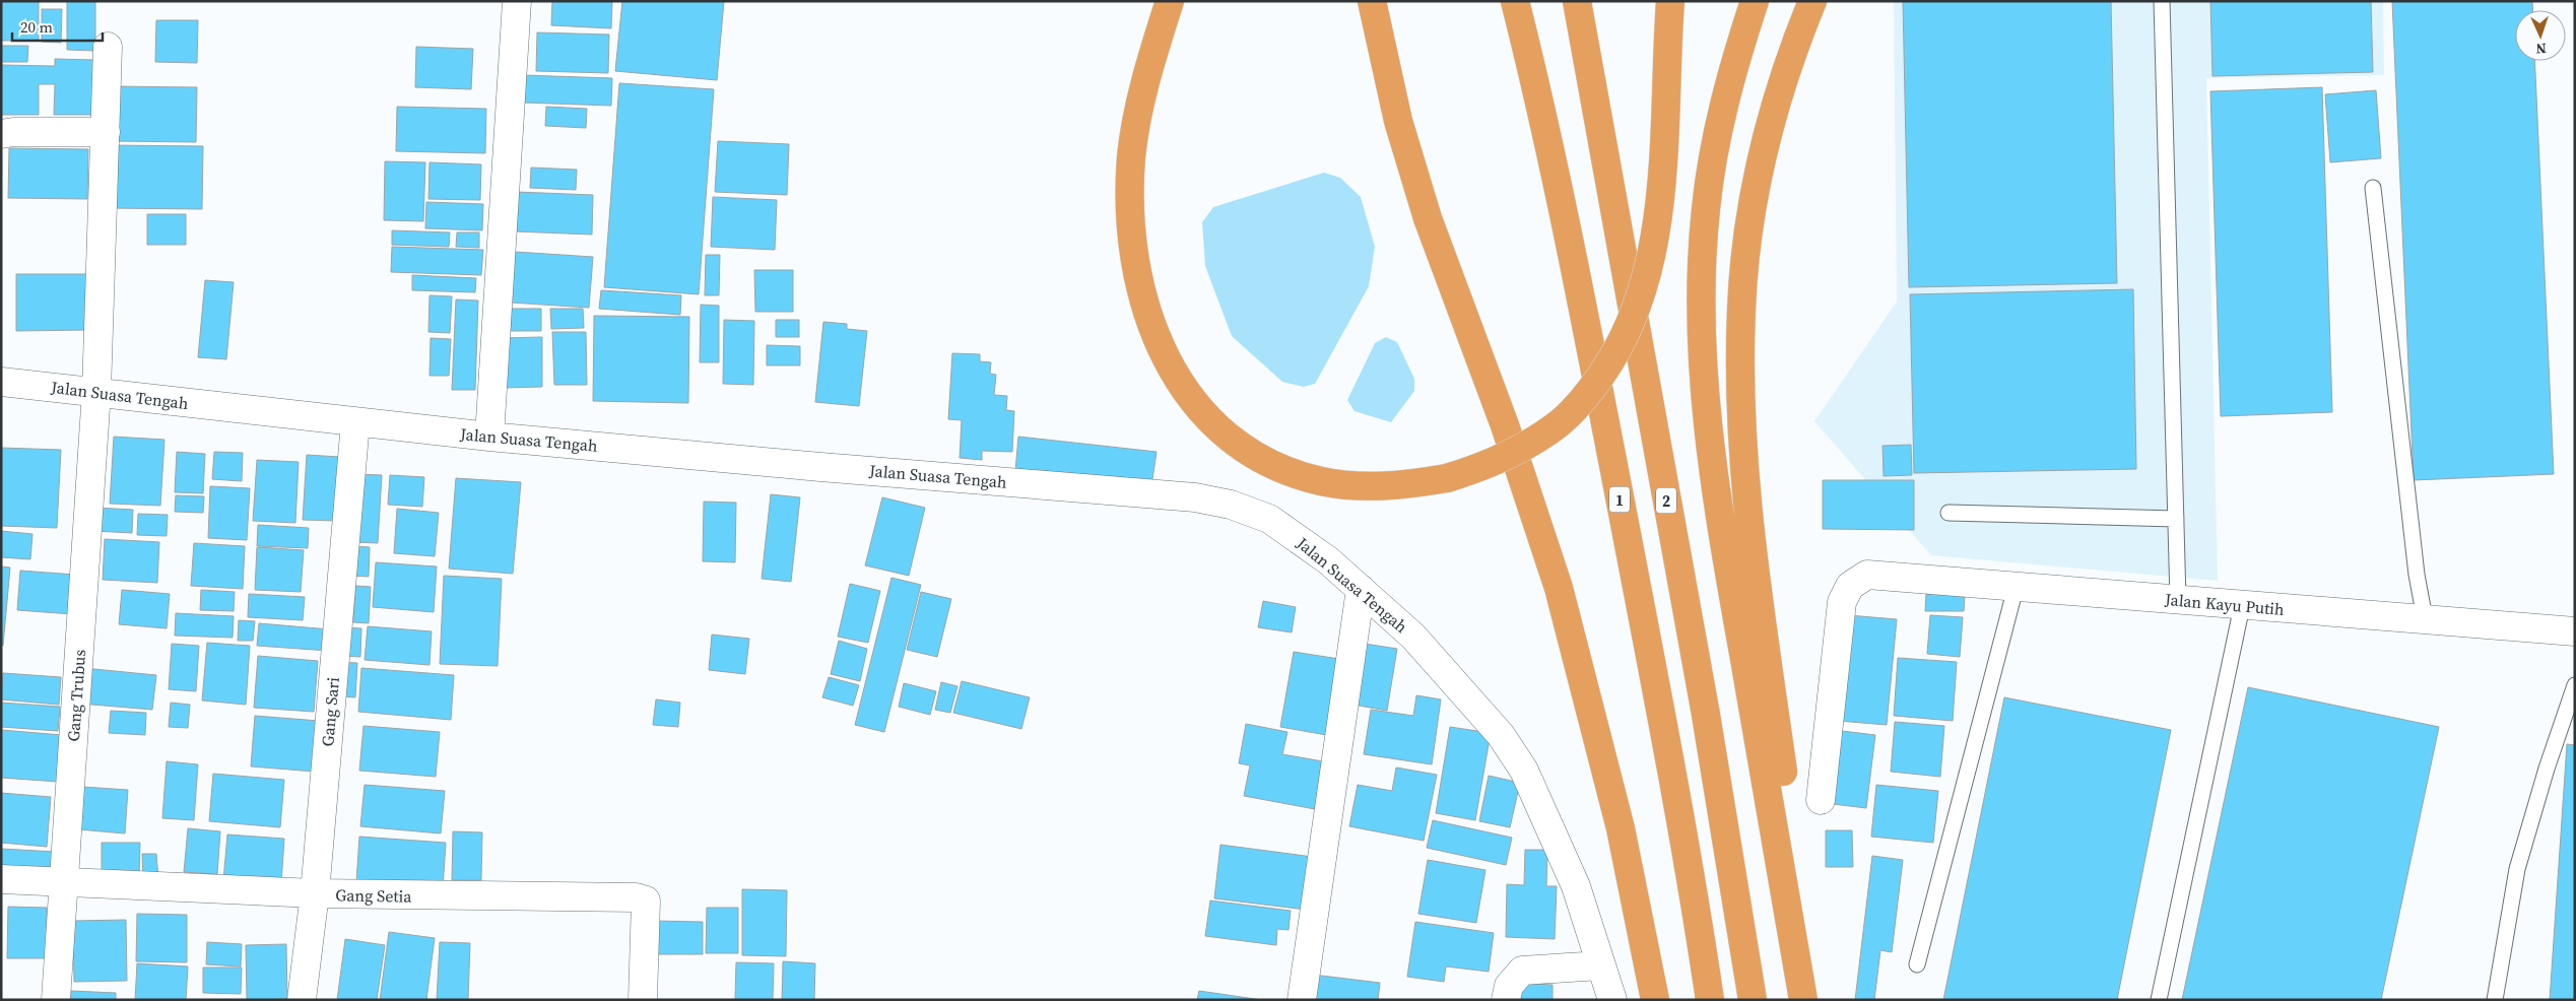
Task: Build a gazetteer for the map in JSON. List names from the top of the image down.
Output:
{
  "streets": {
    "highway": ["1", "2"],
    "street": [
      "Jalan Suasa Tengah",
      "Jalan Kayu Putih",
      "Gang Trubus",
      "Gang Sari",
      "Gang Setia"
    ]
  },
  "crossings": [
    ["Jalan Suasa Tengah", "Gang Trubus"],
    ["Jalan Suasa Tengah", "Gang Sari"],
    ["Gang Trubus", "Gang Setia"],
    ["Gang Sari", "Gang Setia"]
  ],
  "scale_bar": "20 m",
  "north": "bottom"
}
